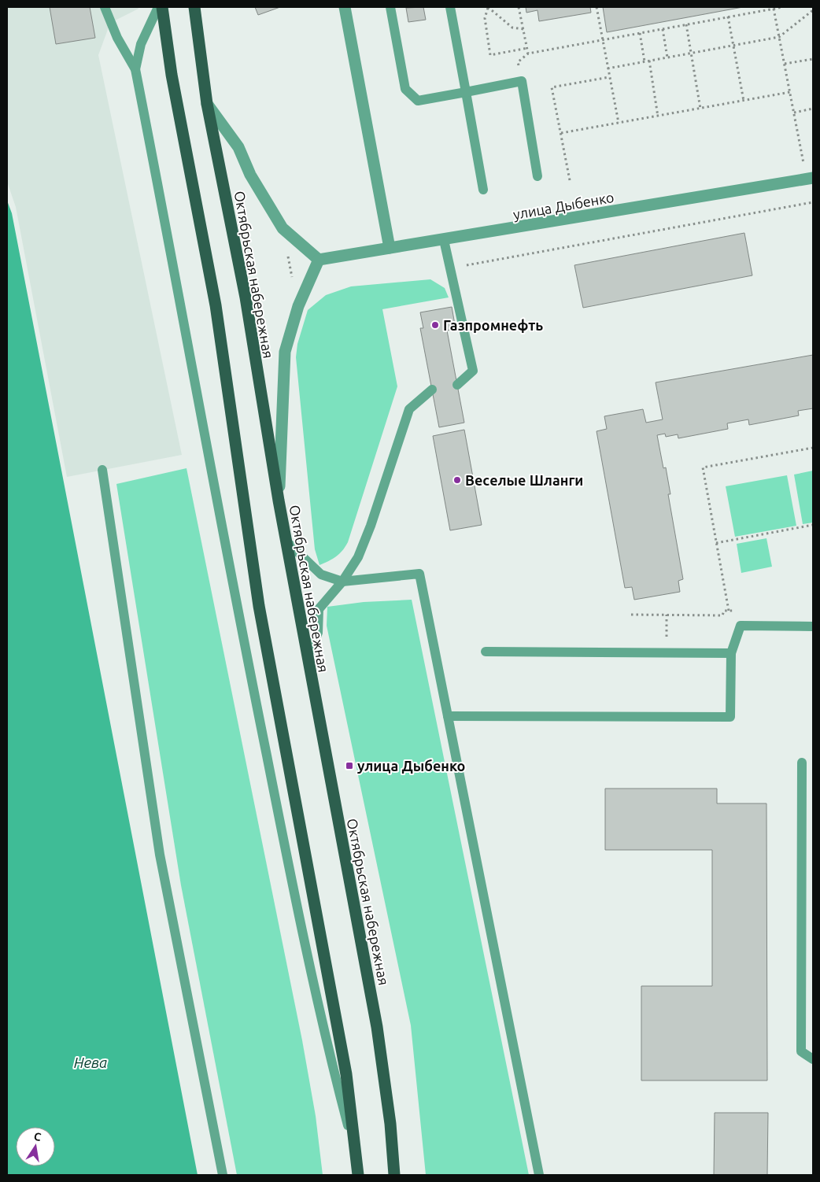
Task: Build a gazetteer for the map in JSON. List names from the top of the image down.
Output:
{
  "streets": {
    "main road": ["Октябрьская набережная"],
    "street": ["улица Дыбенко"]
  },
  "water": ["Нева"],
  "places": {
    "other": ["Газпромнефть", "Веселые Шланги"],
    "transit": ["улица Дыбенко"]
  },
  "north": "top"
}
